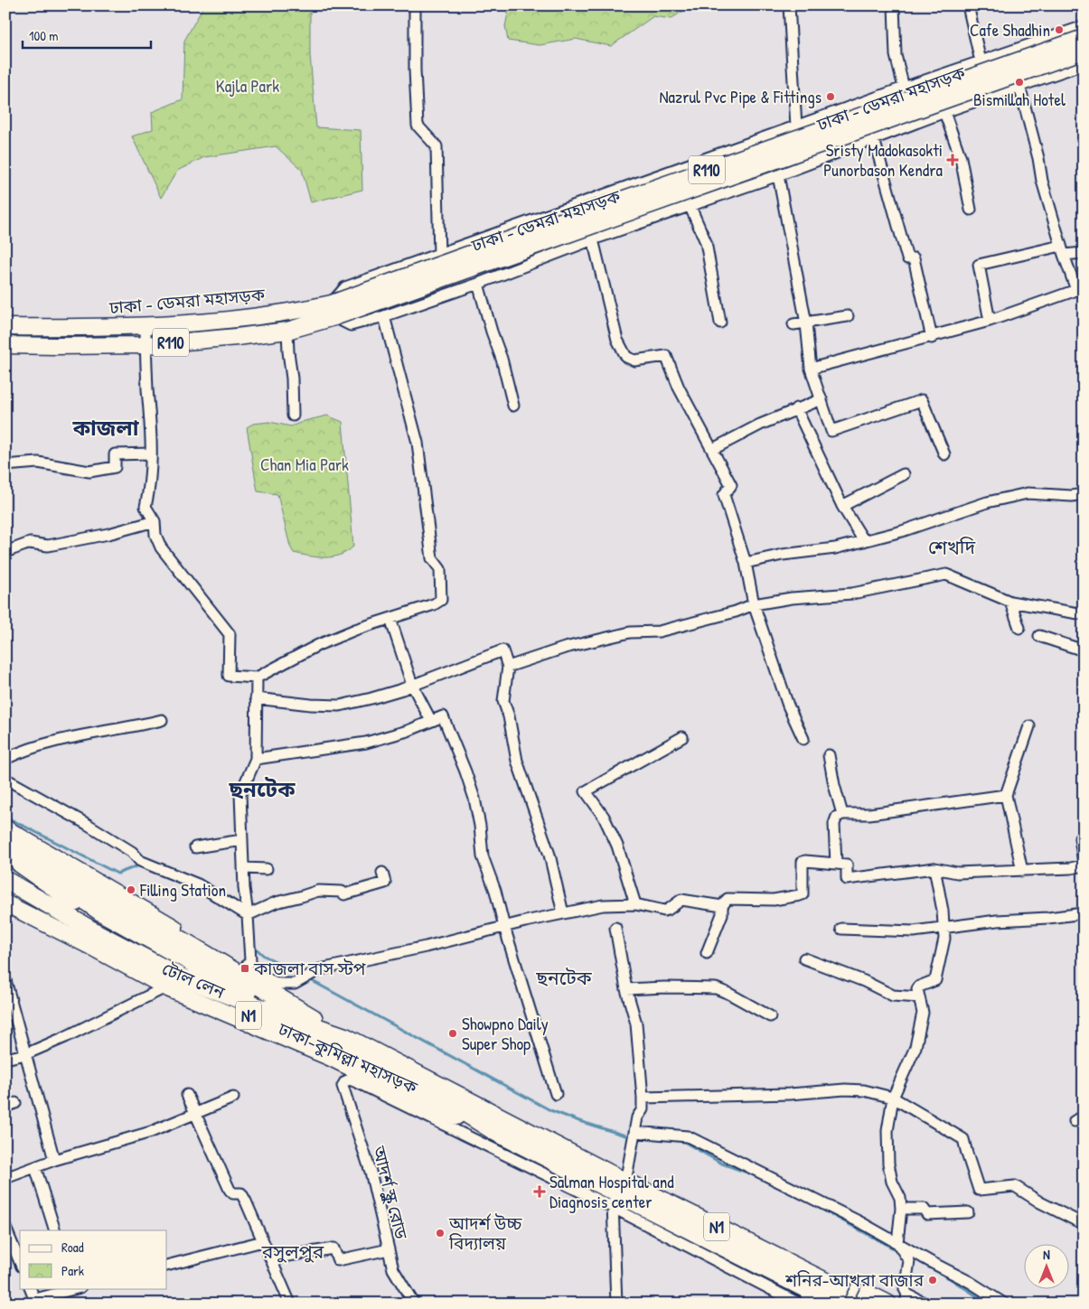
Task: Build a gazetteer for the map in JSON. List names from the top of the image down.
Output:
{
  "streets": {
    "highway": ["টোল লেন", "N1", "ঢাকা–কুমিল্লা মহাসড়ক"],
    "main road": ["ঢাকা - ডেমরা মহাসড়ক", "R110"],
    "street": ["আদর্শ স্কুল রোড"]
  },
  "crossings": [
    ["টোল লেন", "N1"],
    ["টোল লেন", "ঢাকা–কুমিল্লা মহাসড়ক"],
    ["N1", "ঢাকা–কুমিল্লা মহাসড়ক"],
    ["ঢাকা–কুমিল্লা মহাসড়ক", "আদর্শ স্কুল রোড"]
  ],
  "districts": [
    "কাজলা",
    "শেখদি",
    "ছনটেক",
    "ছনটেক",
    "রসুলপুর"
  ],
  "parks": ["Kajla Park", "Chan Mia Park"],
  "places": {
    "other": [
      "Cafe Shadhin",
      "Bismillah Hotel",
      "Nazrul Pvc Pipe & Fittings",
      "Filling Station",
      "Showpno Daily Super Shop",
      "আদর্শ উচ্চ বিদ্যালয়",
      "শনির-আখরা বাজার"
    ],
    "health": ["Sristy Madokasokti Punorbason Kendra", "Salman Hospital and Diagnosis center"],
    "transit": ["কাজলা বাস স্টপ"]
  },
  "legend": ["Road", "Park"],
  "scale_bar": "100 m",
  "north": "top"
}
